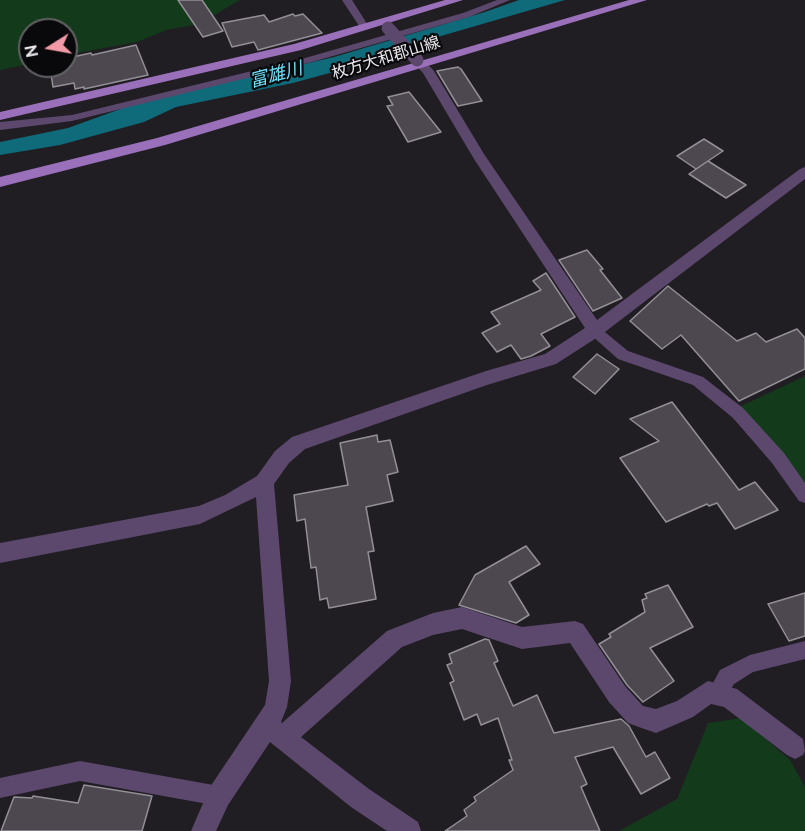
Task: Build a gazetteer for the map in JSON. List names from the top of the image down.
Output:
{
  "streets": {
    "main road": ["枚方大和郡山線"]
  },
  "water": ["富雄川"],
  "north": "left"
}
